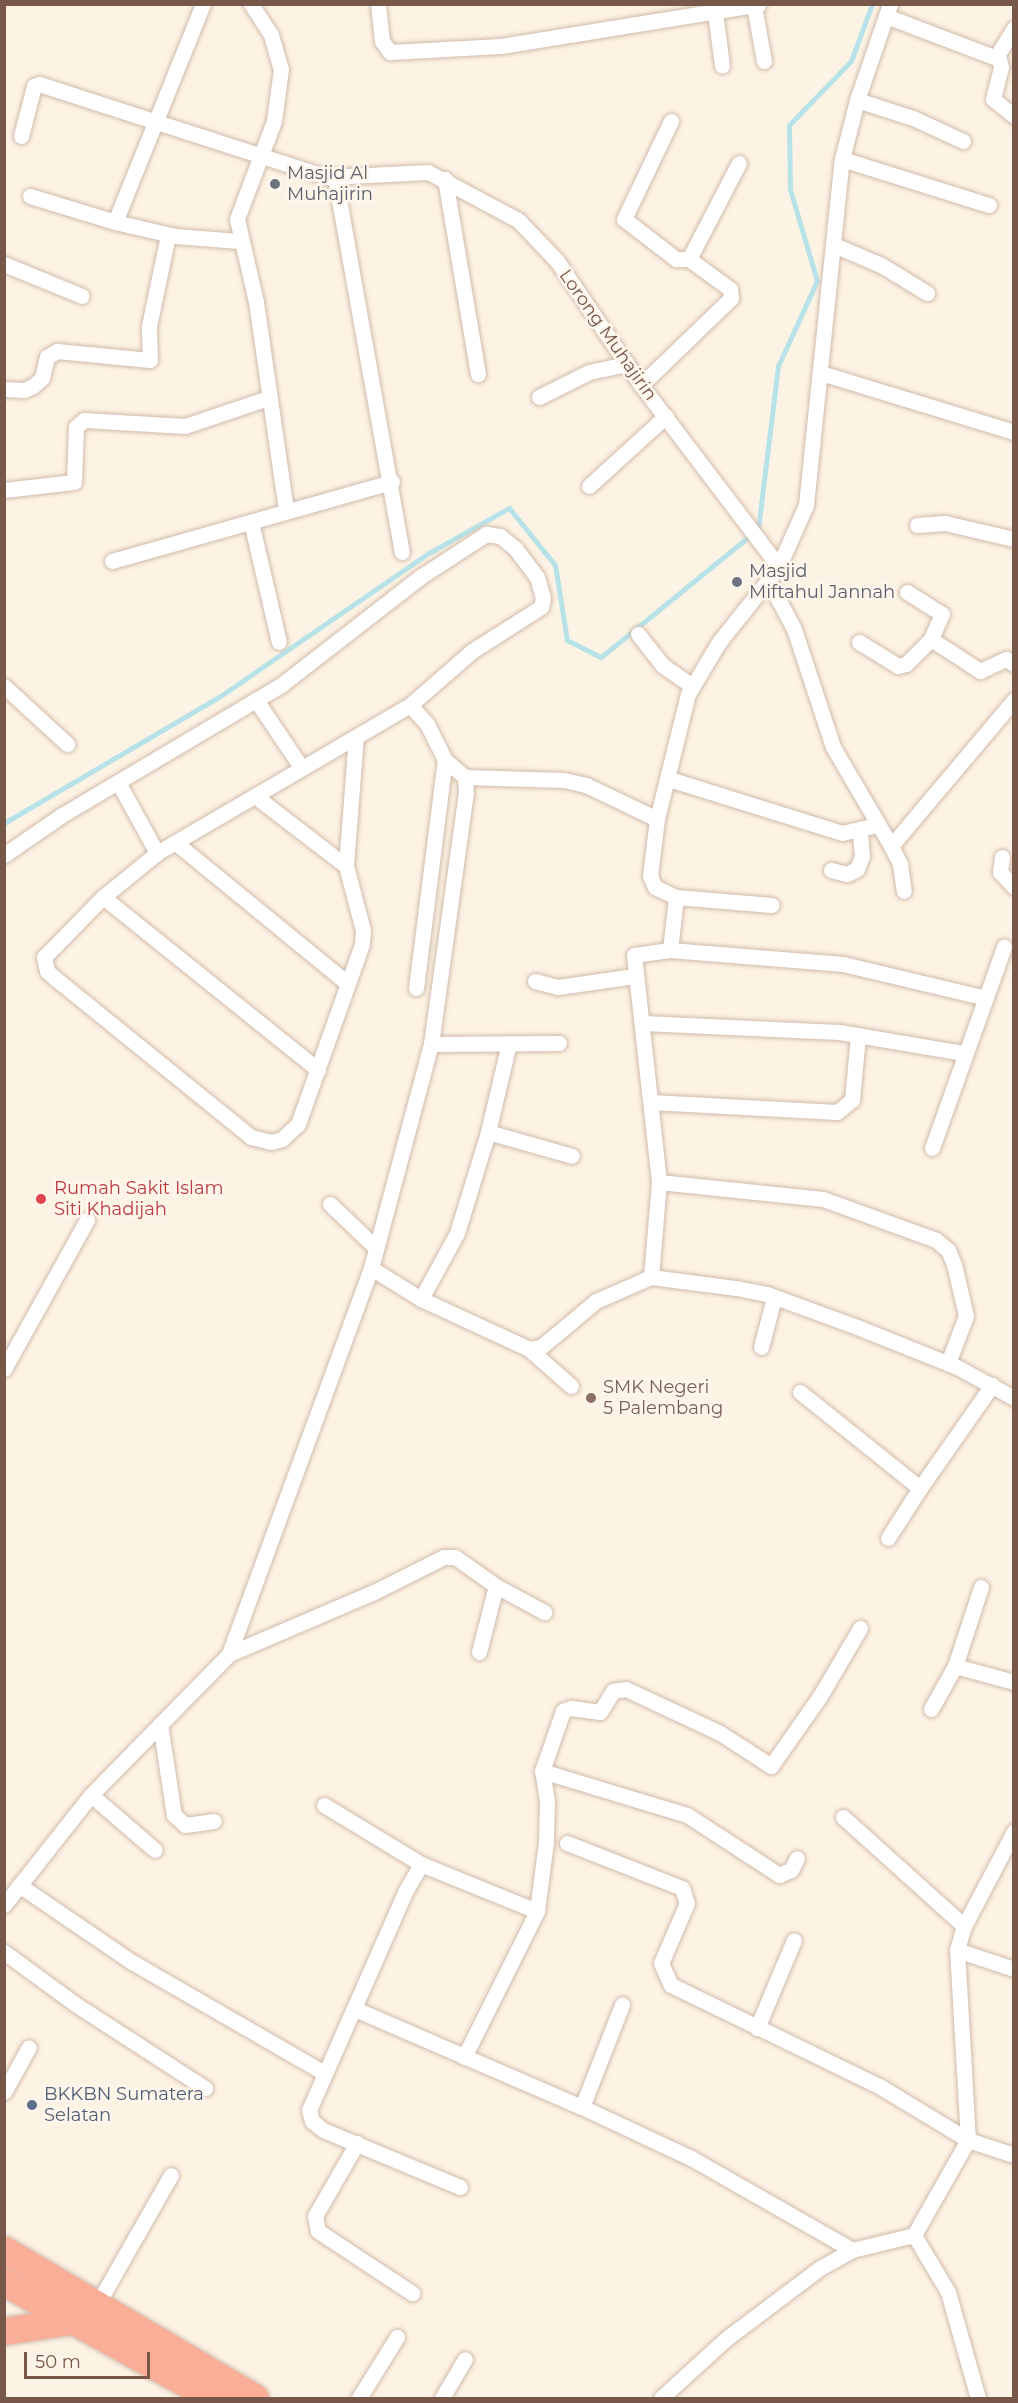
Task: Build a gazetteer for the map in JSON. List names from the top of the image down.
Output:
{
  "streets": {
    "street": ["Lorong Muhajirin"]
  },
  "places": [
    "Masjid Al Muhajirin",
    "Masjid Miftahul Jannah",
    "Rumah Sakit Islam Siti Khadijah",
    "SMK Negeri 5 Palembang",
    "BKKBN Sumatera Selatan"
  ],
  "scale_bar": "50 m"
}
